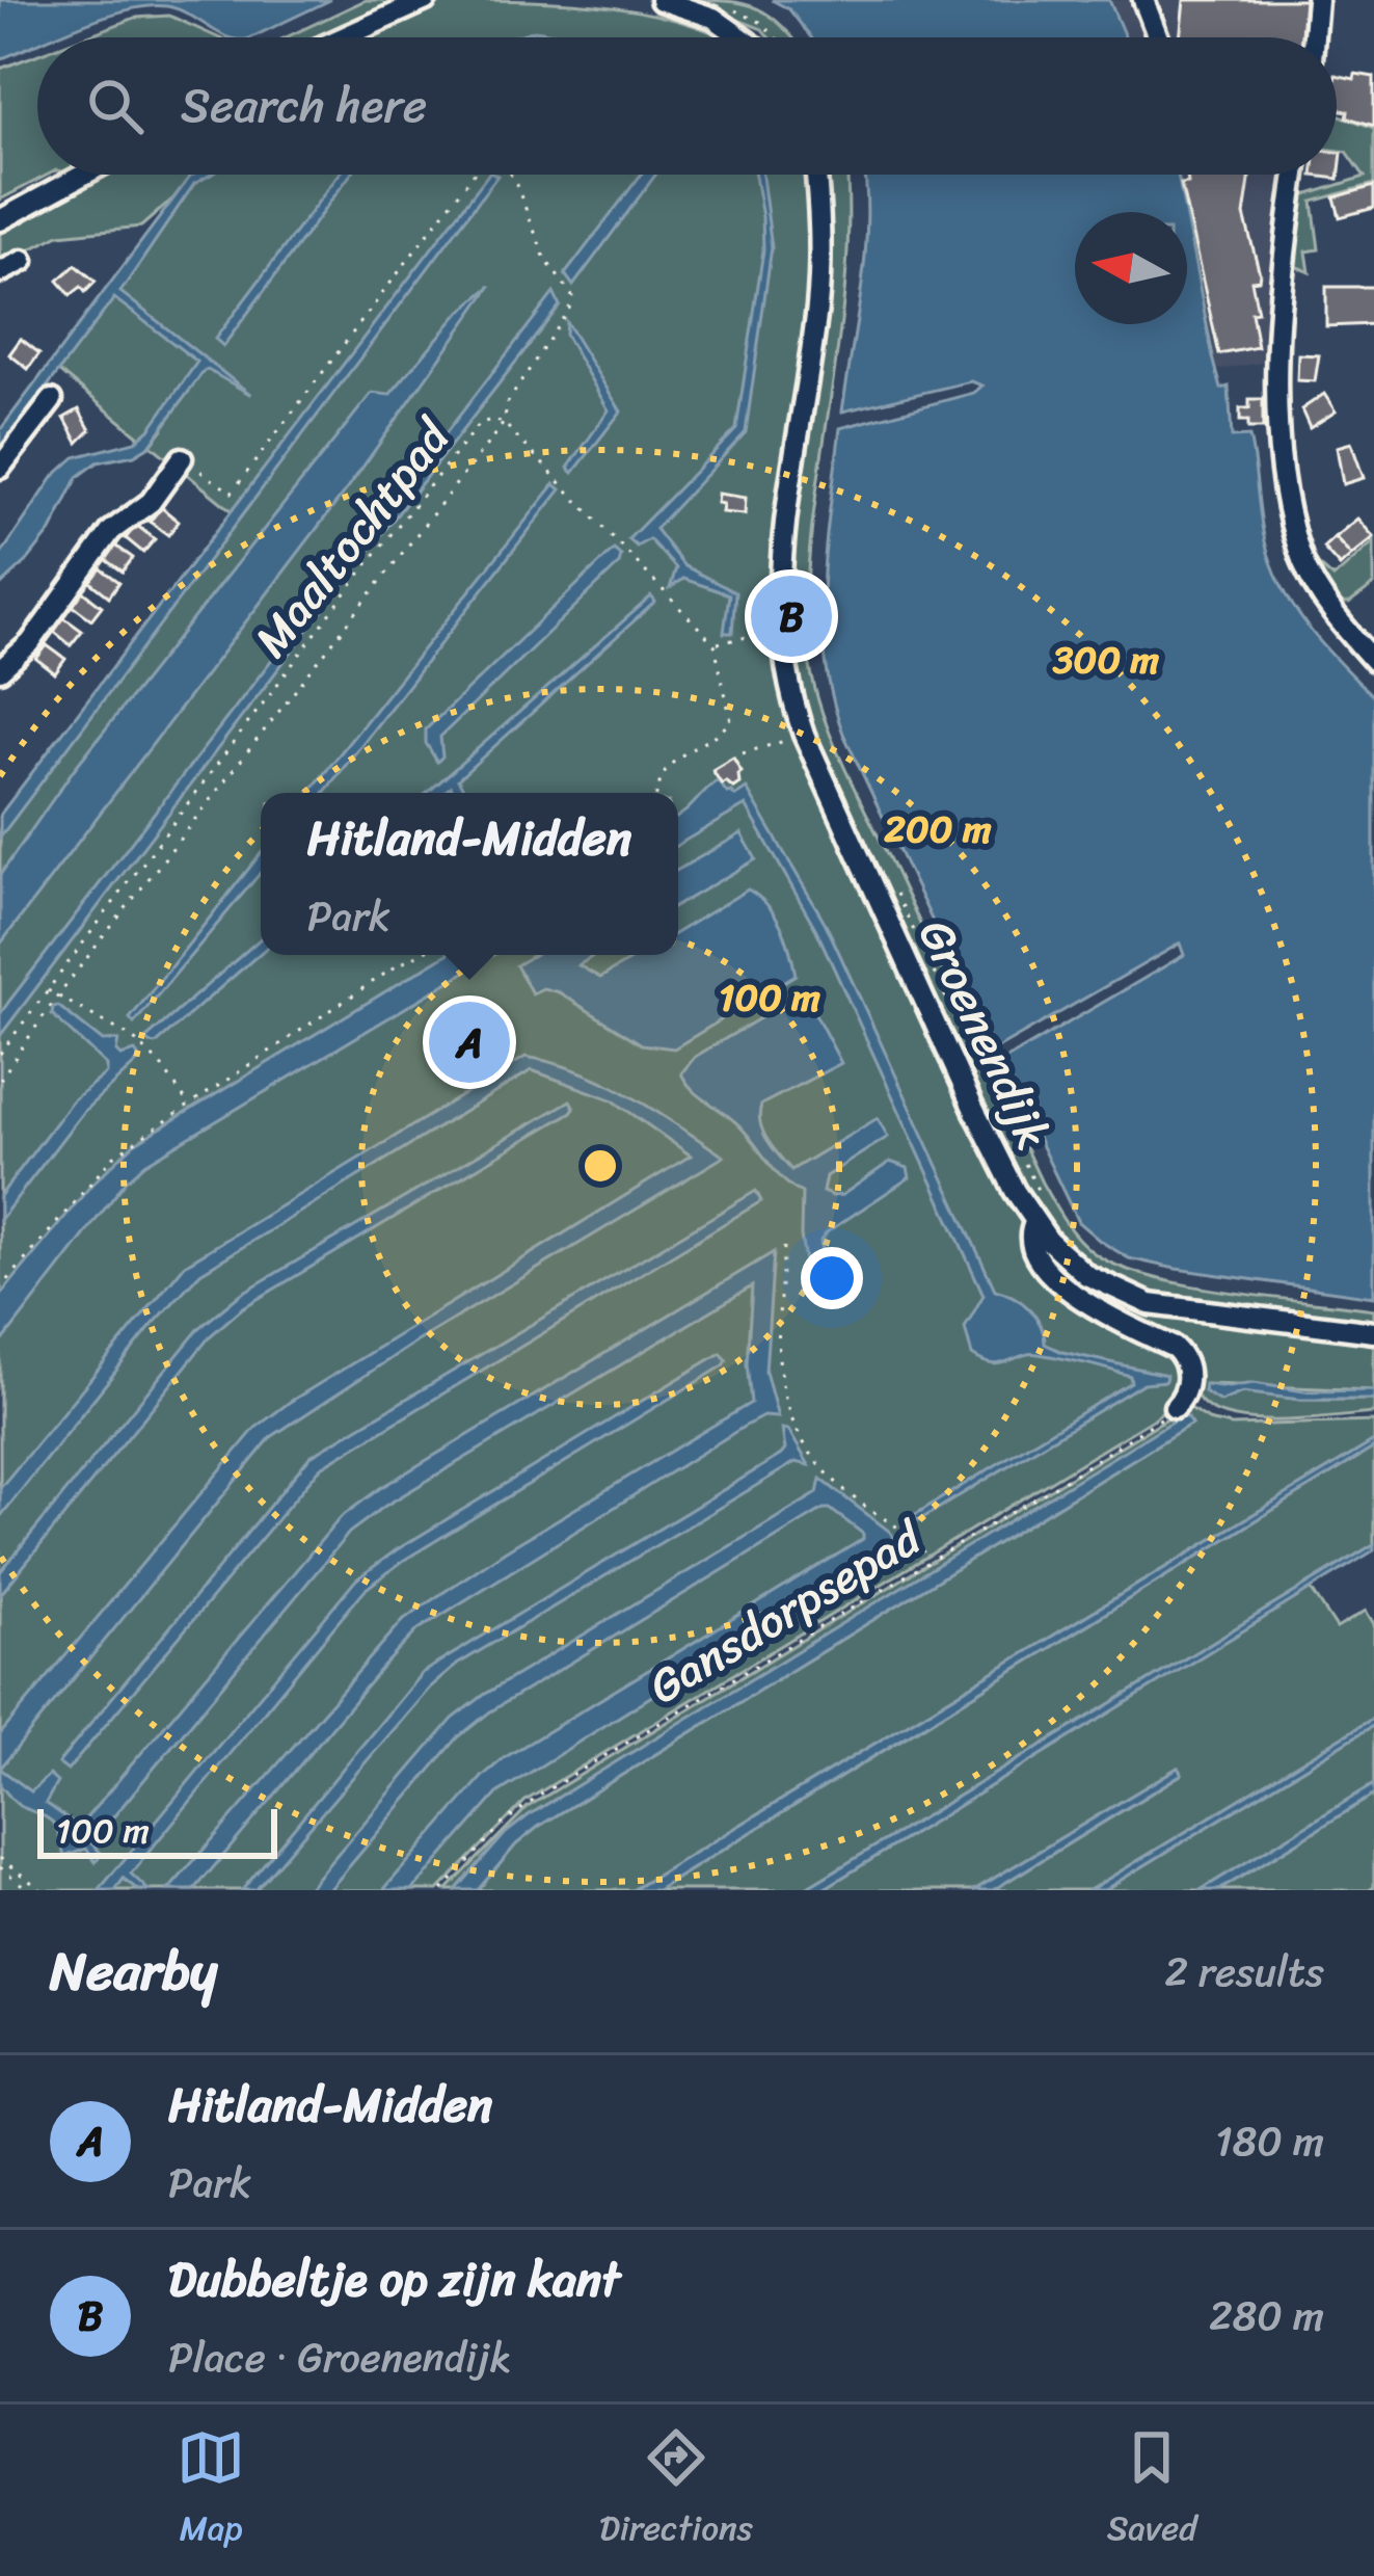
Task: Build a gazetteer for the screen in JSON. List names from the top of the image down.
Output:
{
  "streets": {
    "street": ["Groenendijk"],
    "path": ["Maaltochtpad", "Gansdorpsepad"]
  },
  "scale_bar": "100 m",
  "north": "left",
  "page": {
    "search": "Search here",
    "pins": ["B", "A"],
    "popup": ["Hitland-Midden", "Park"],
    "scale": "100 m",
    "heading": ["Nearby", "2 results"],
    "list": [
      {
        "mark": "A",
        "name": "Hitland-Midden",
        "note": "Park",
        "value": "180 m"
      },
      {
        "mark": "B",
        "name": "Dubbeltje op zijn kant",
        "note": "Place · Groenendijk",
        "value": "280 m"
      }
    ],
    "nav": ["Map", "Directions", "Saved"]
  },
  "rings": ["300 m", "200 m", "100 m"]
}
